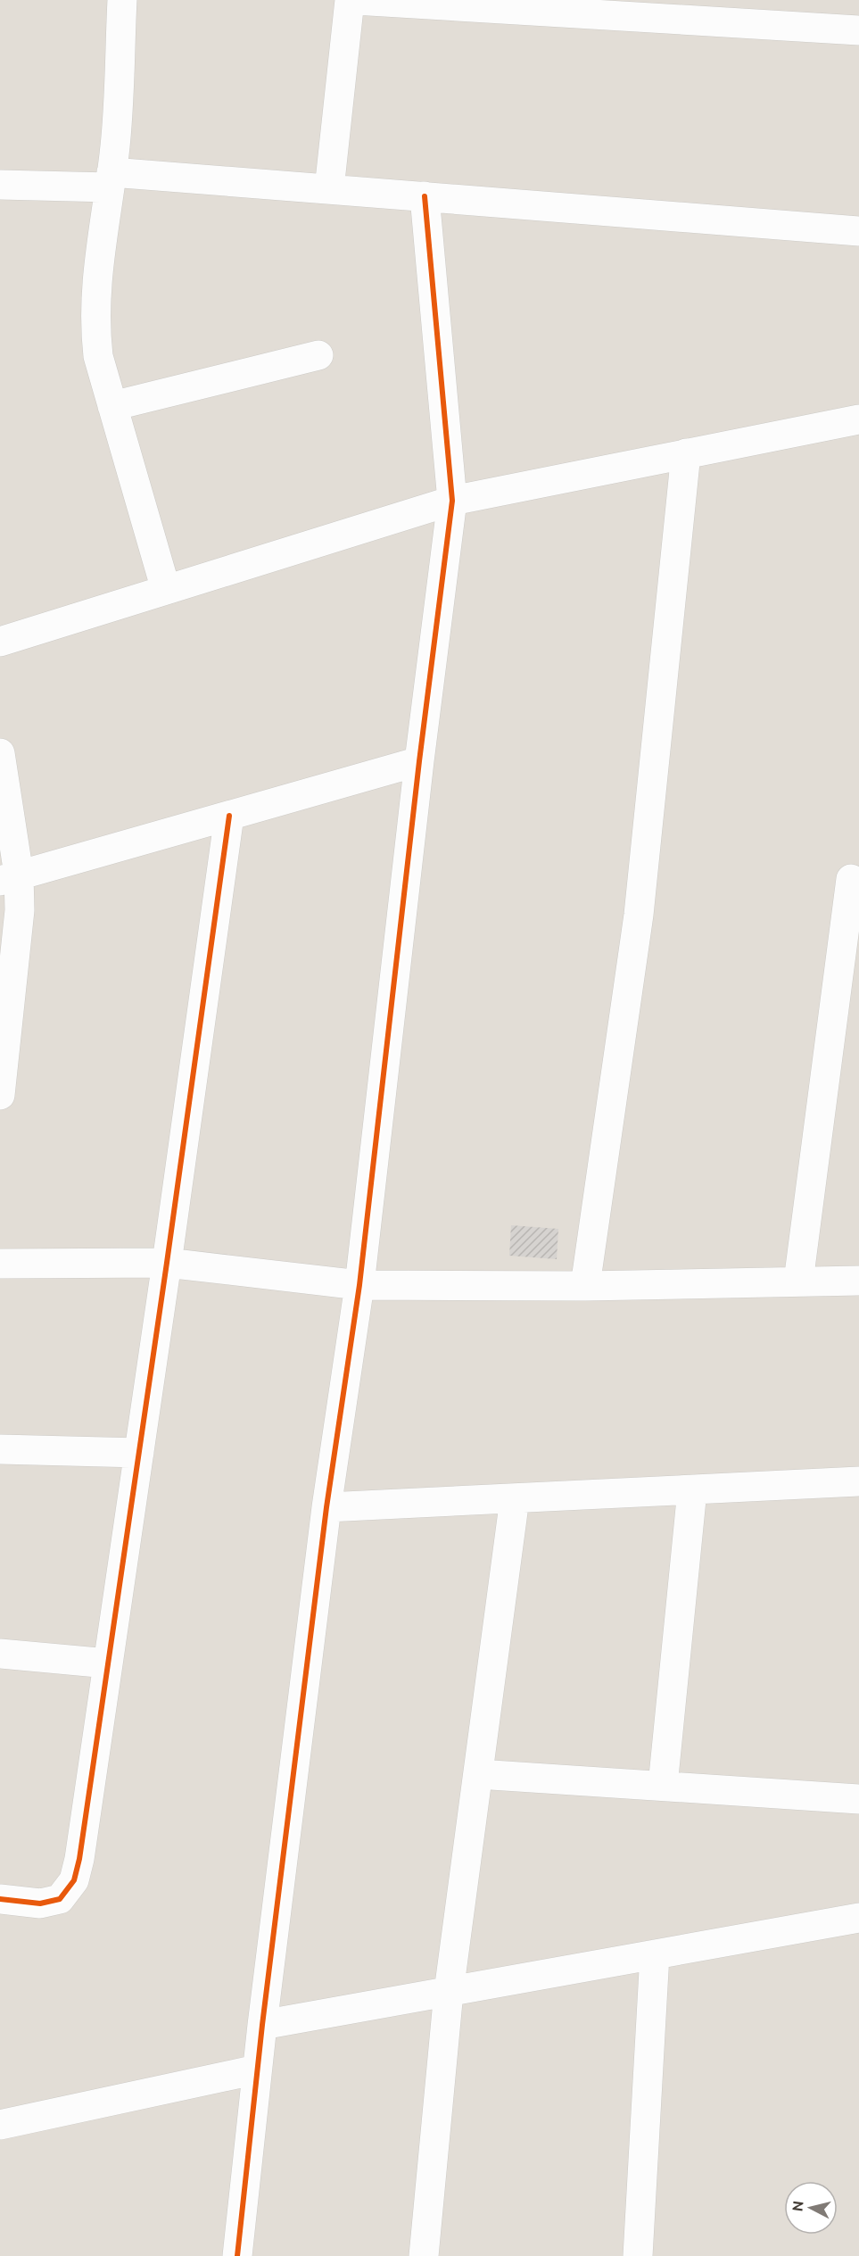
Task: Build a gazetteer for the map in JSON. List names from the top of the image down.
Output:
{
  "north": "left"
}
